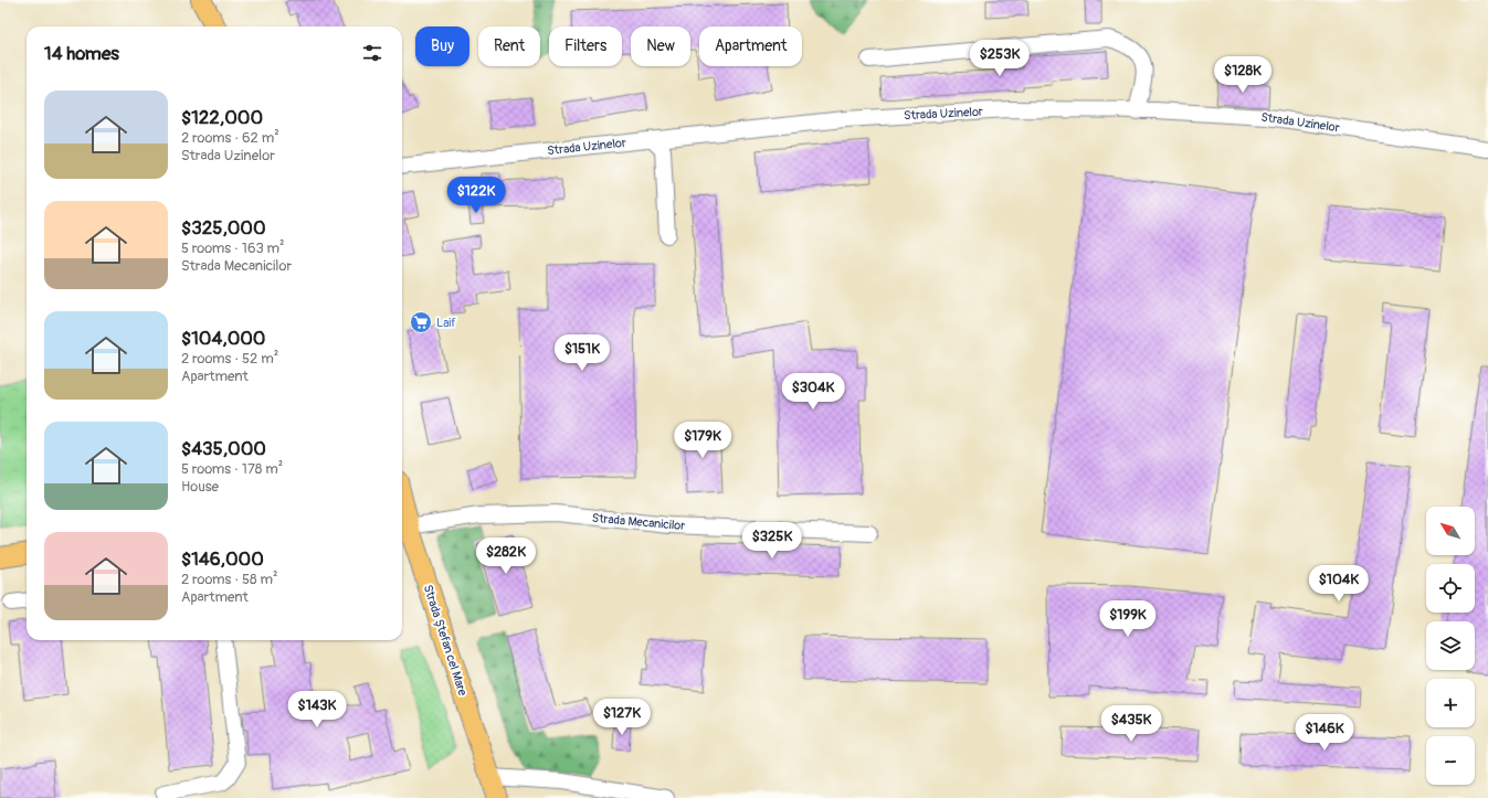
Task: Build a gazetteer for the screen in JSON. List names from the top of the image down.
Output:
{
  "streets": {
    "main road": ["Strada Ștefan cel Mare"],
    "street": ["Strada Uzinelor", "Strada Mecanicilor"]
  },
  "crossings": [
    ["Strada Mecanicilor", "Strada Ștefan cel Mare"]
  ],
  "places": {
    "supermarket": ["Laif"]
  },
  "north": "top left",
  "page": {
    "chip": [
      "Buy",
      "Rent",
      "Filters",
      "New",
      "Apartment"
    ],
    "heading": "14 homes",
    "price": [
      "$253K",
      "$128K",
      "$122K",
      "$151K",
      "$304K",
      "$179K",
      "$325K",
      "$282K",
      "$104K",
      "$199K",
      "$143K",
      "$127K",
      "$435K",
      "$146K"
    ],
    "list": [
      {
        "name": "$122,000",
        "note": "2 rooms · 62 m² · Strada Uzinelor"
      },
      {
        "name": "$325,000",
        "note": "5 rooms · 163 m² · Strada Mecanicilor"
      },
      {
        "name": "$104,000",
        "note": "2 rooms · 52 m² · Apartment"
      },
      {
        "name": "$435,000",
        "note": "5 rooms · 178 m² · House"
      },
      {
        "name": "$146,000",
        "note": "2 rooms · 58 m² · Apartment"
      }
    ],
    "map_buttons": ["+", "−"]
  }
}
